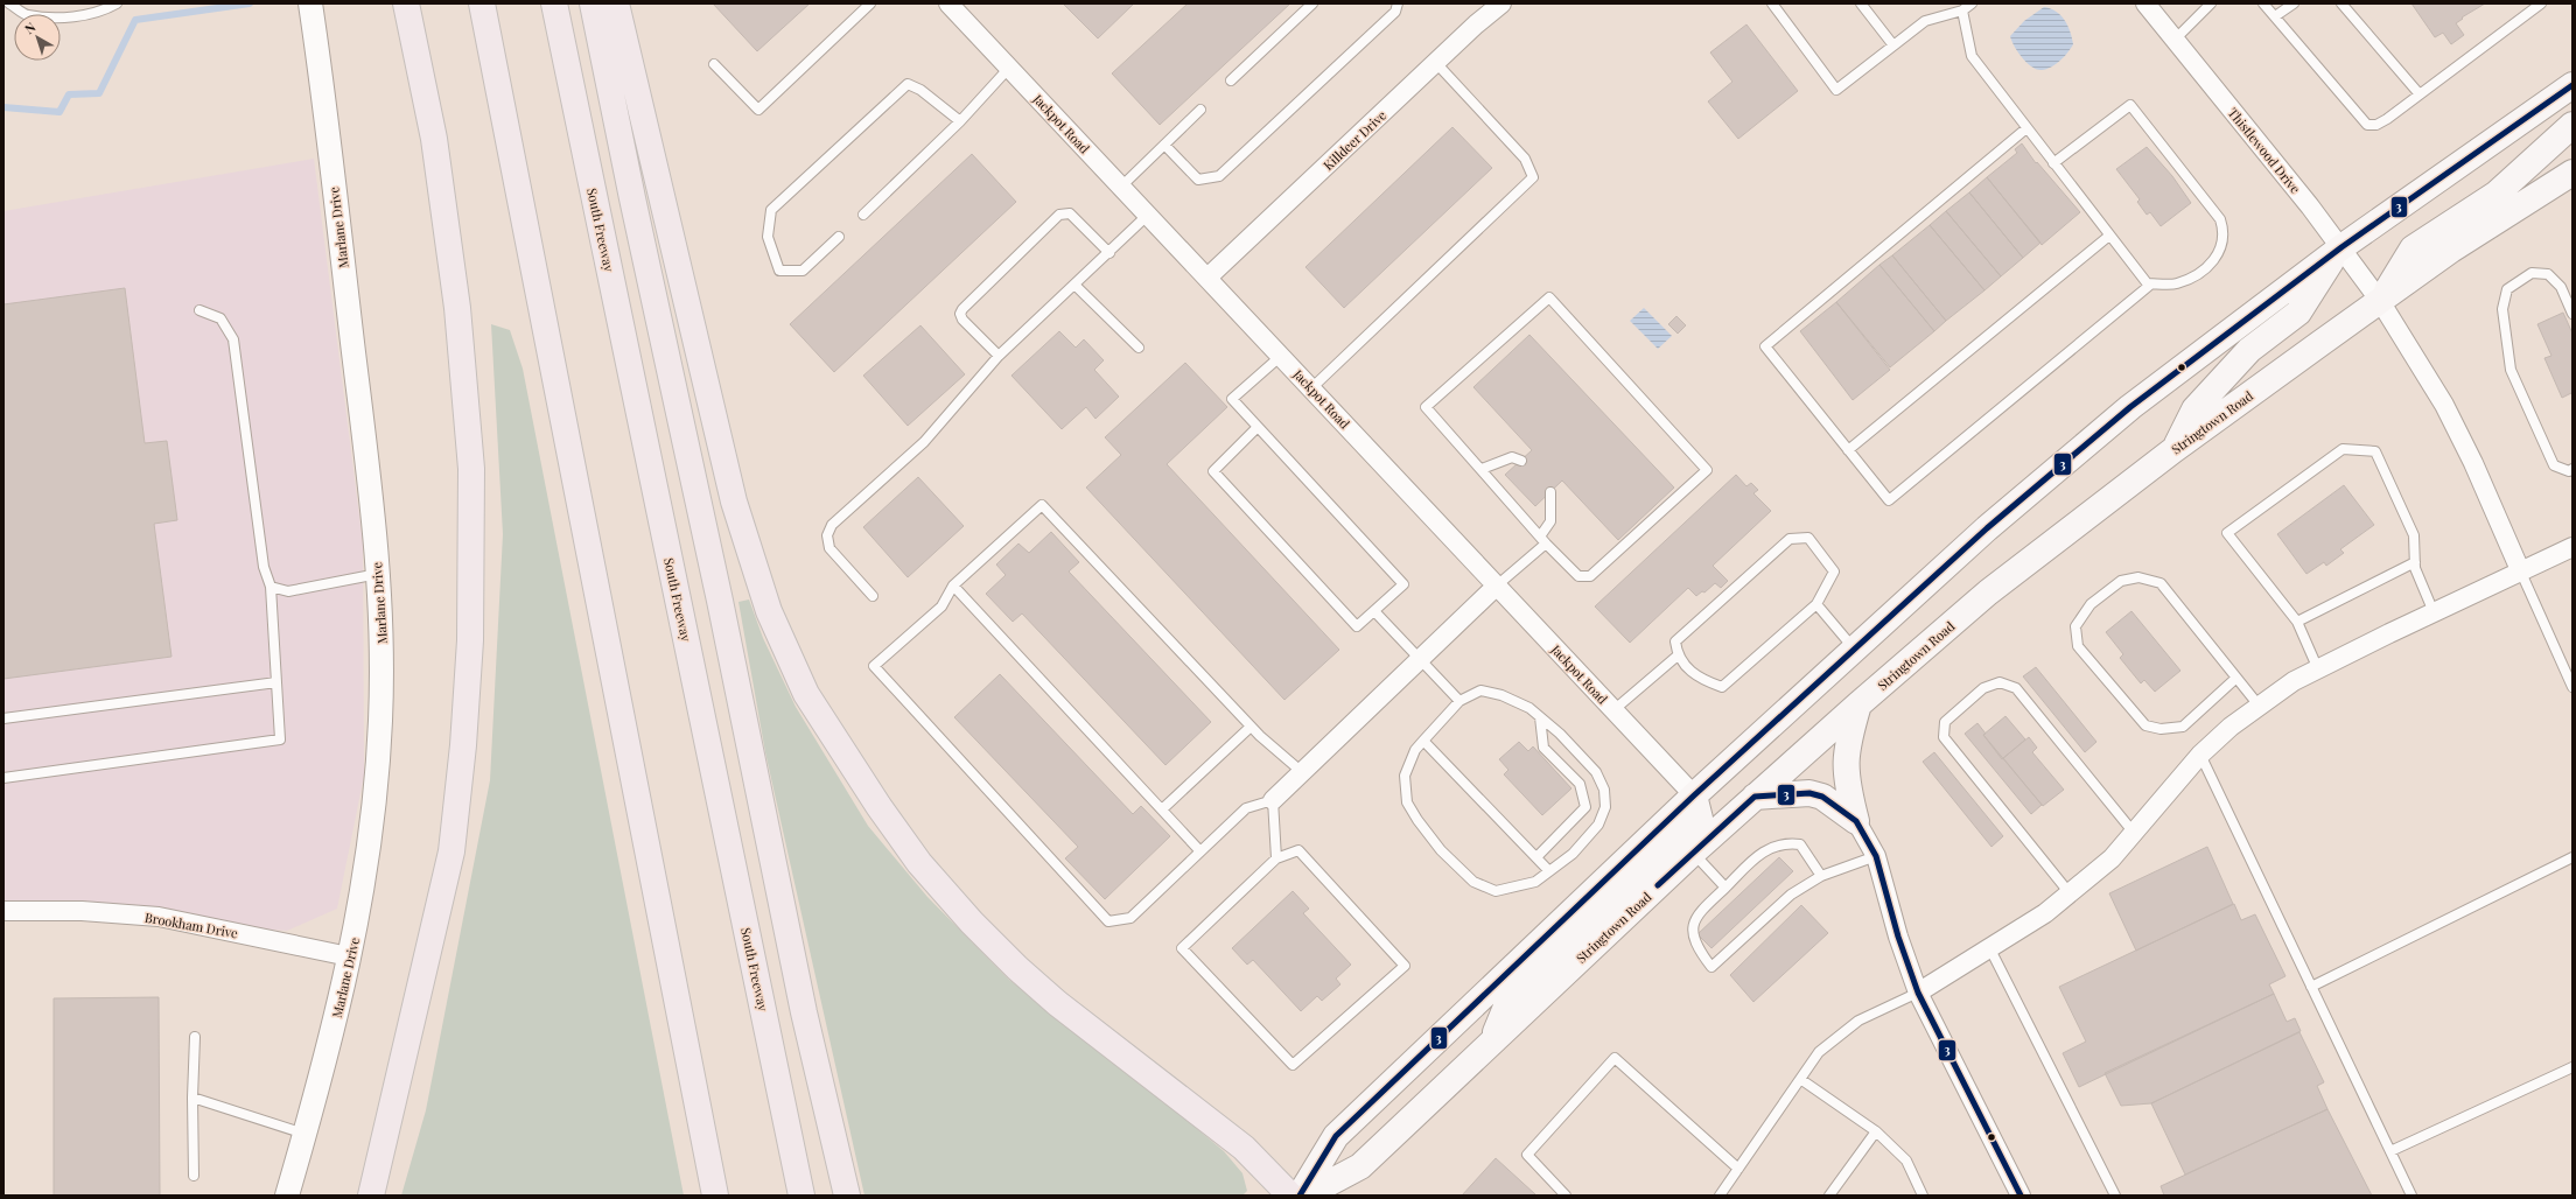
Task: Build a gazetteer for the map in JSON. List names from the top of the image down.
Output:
{
  "streets": {
    "highway": ["South Freeway"],
    "main road": ["Stringtown Road"],
    "street": [
      "Jackpot Road",
      "Killdeer Drive",
      "Thistlewood Drive",
      "Marlane Drive",
      "Brookham Drive"
    ]
  },
  "crossings": [
    ["Jackpot Road", "Killdeer Drive"],
    ["Thistlewood Drive", "Stringtown Road"],
    ["Marlane Drive", "Brookham Drive"]
  ],
  "lines": ["transit line 3"],
  "north": "top left"
}
